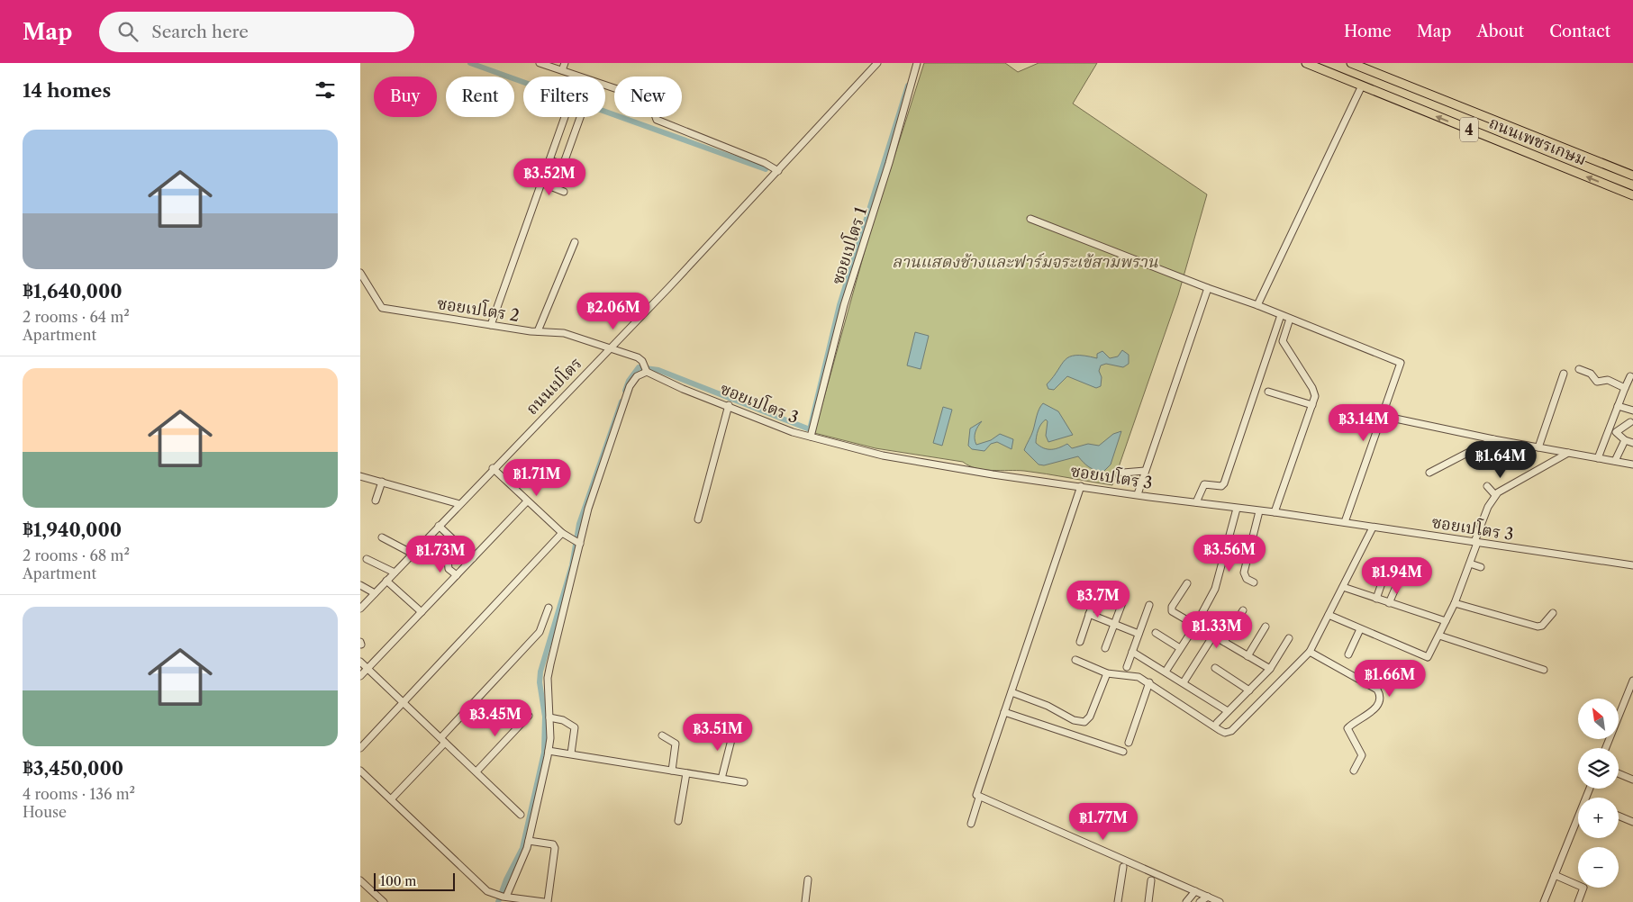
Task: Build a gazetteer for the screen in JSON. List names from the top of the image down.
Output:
{
  "streets": {
    "main road": ["4", "ถนนเพชรเกษม"],
    "street": [
      "ซอยเปโตร 1",
      "ซอยเปโตร 2",
      "ถนนเปโตร",
      "ซอยเปโตร 3"
    ]
  },
  "crossings": [
    ["ซอยเปโตร 1", "ซอยเปโตร 3"],
    ["ซอยเปโตร 2", "ถนนเปโตร"]
  ],
  "parks": ["ลานแสดงช้างและฟาร์มจระเข้สามพราน"],
  "scale_bar": "100 m",
  "north": "top left",
  "page": {
    "header": "Map",
    "search": "Search here",
    "nav": [
      "Home",
      "Map",
      "About",
      "Contact"
    ],
    "heading": "14 homes",
    "chip": [
      "Buy",
      "Rent",
      "Filters",
      "New"
    ],
    "list": [
      {
        "name": "฿1,640,000",
        "note": "2 rooms · 64 m² · Apartment"
      },
      {
        "name": "฿1,940,000",
        "note": "2 rooms · 68 m² · Apartment"
      },
      {
        "name": "฿3,450,000",
        "note": "4 rooms · 136 m² · House"
      }
    ],
    "price": [
      "฿3.52M",
      "฿2.06M",
      "฿3.14M",
      "฿1.64M",
      "฿1.71M",
      "฿3.56M",
      "฿1.73M",
      "฿1.94M",
      "฿3.7M",
      "฿1.33M",
      "฿1.66M",
      "฿3.45M",
      "฿3.51M",
      "฿1.77M"
    ],
    "map_buttons": ["+", "−"],
    "scale": "100 m"
  }
}
